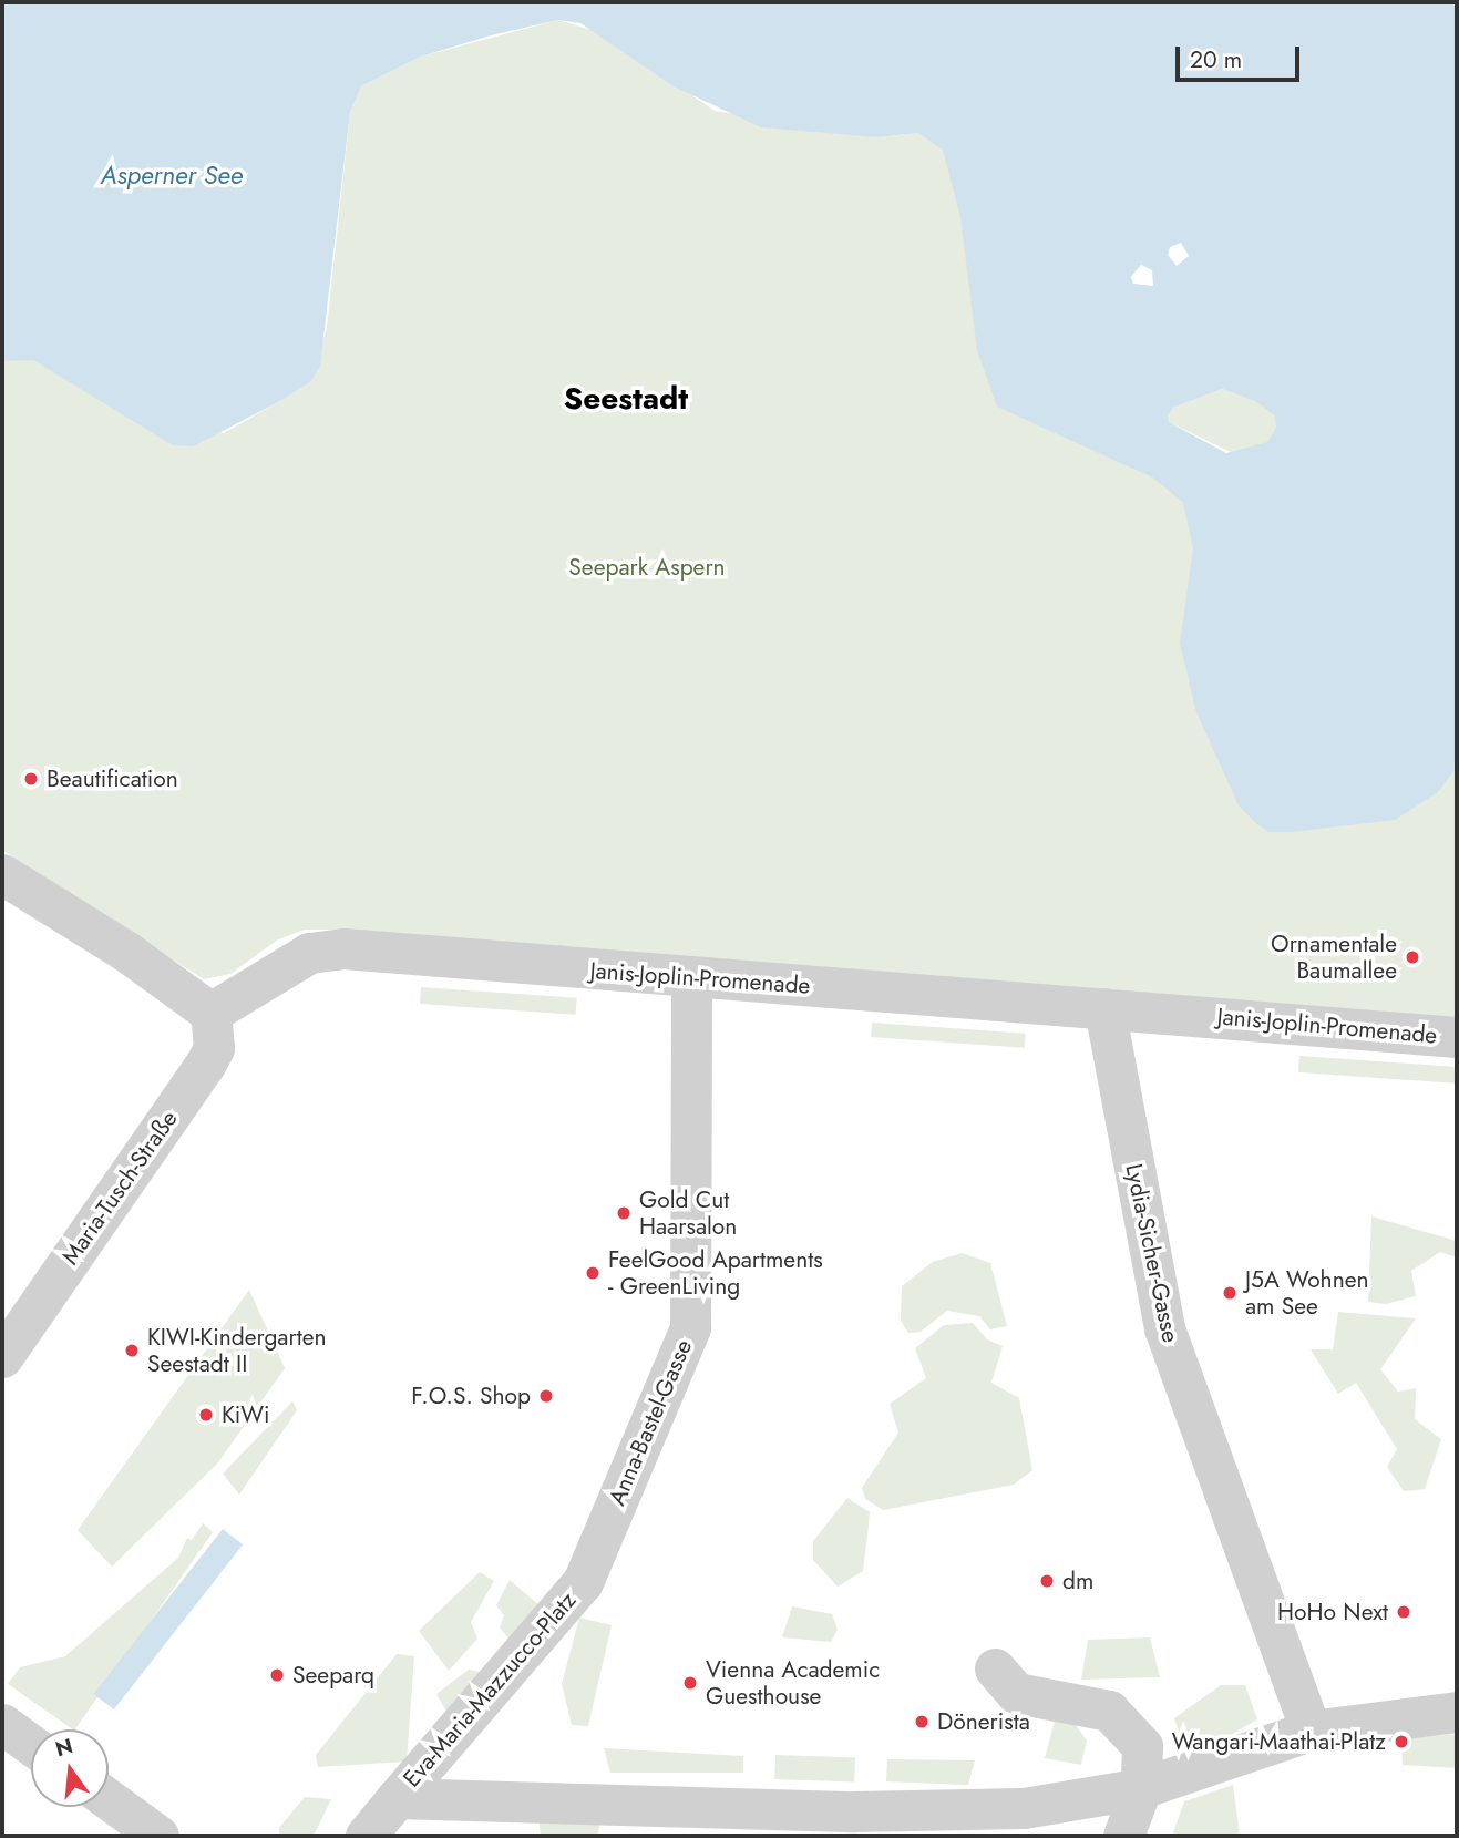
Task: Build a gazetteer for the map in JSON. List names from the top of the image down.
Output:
{
  "streets": {
    "street": [
      "Janis-Joplin-Promenade",
      "Maria-Tusch-Straße",
      "Lydia-Sicher-Gasse",
      "Anna-Bastel-Gasse",
      "Eva-Maria-Mazzucco-Platz"
    ]
  },
  "crossings": [
    ["Janis-Joplin-Promenade", "Maria-Tusch-Straße"],
    ["Janis-Joplin-Promenade", "Lydia-Sicher-Gasse"],
    ["Janis-Joplin-Promenade", "Anna-Bastel-Gasse"],
    ["Lydia-Sicher-Gasse", "Eva-Maria-Mazzucco-Platz"],
    ["Anna-Bastel-Gasse", "Eva-Maria-Mazzucco-Platz"]
  ],
  "districts": ["Seestadt"],
  "water": ["Asperner See"],
  "parks": ["Seepark Aspern"],
  "places": [
    "Beautification",
    "Ornamentale Baumallee",
    "Gold Cut Haarsalon",
    "FeelGood Apartments - GreenLiving",
    "J5A Wohnen am See",
    "KIWI-Kindergarten Seestadt II",
    "F.O.S. Shop",
    "KiWi",
    "dm",
    "HoHo Next",
    "Seeparq",
    "Vienna Academic Guesthouse",
    "Dönerista",
    "Wangari-Maathai-Platz"
  ],
  "scale_bar": "20 m",
  "north": "top"
}
